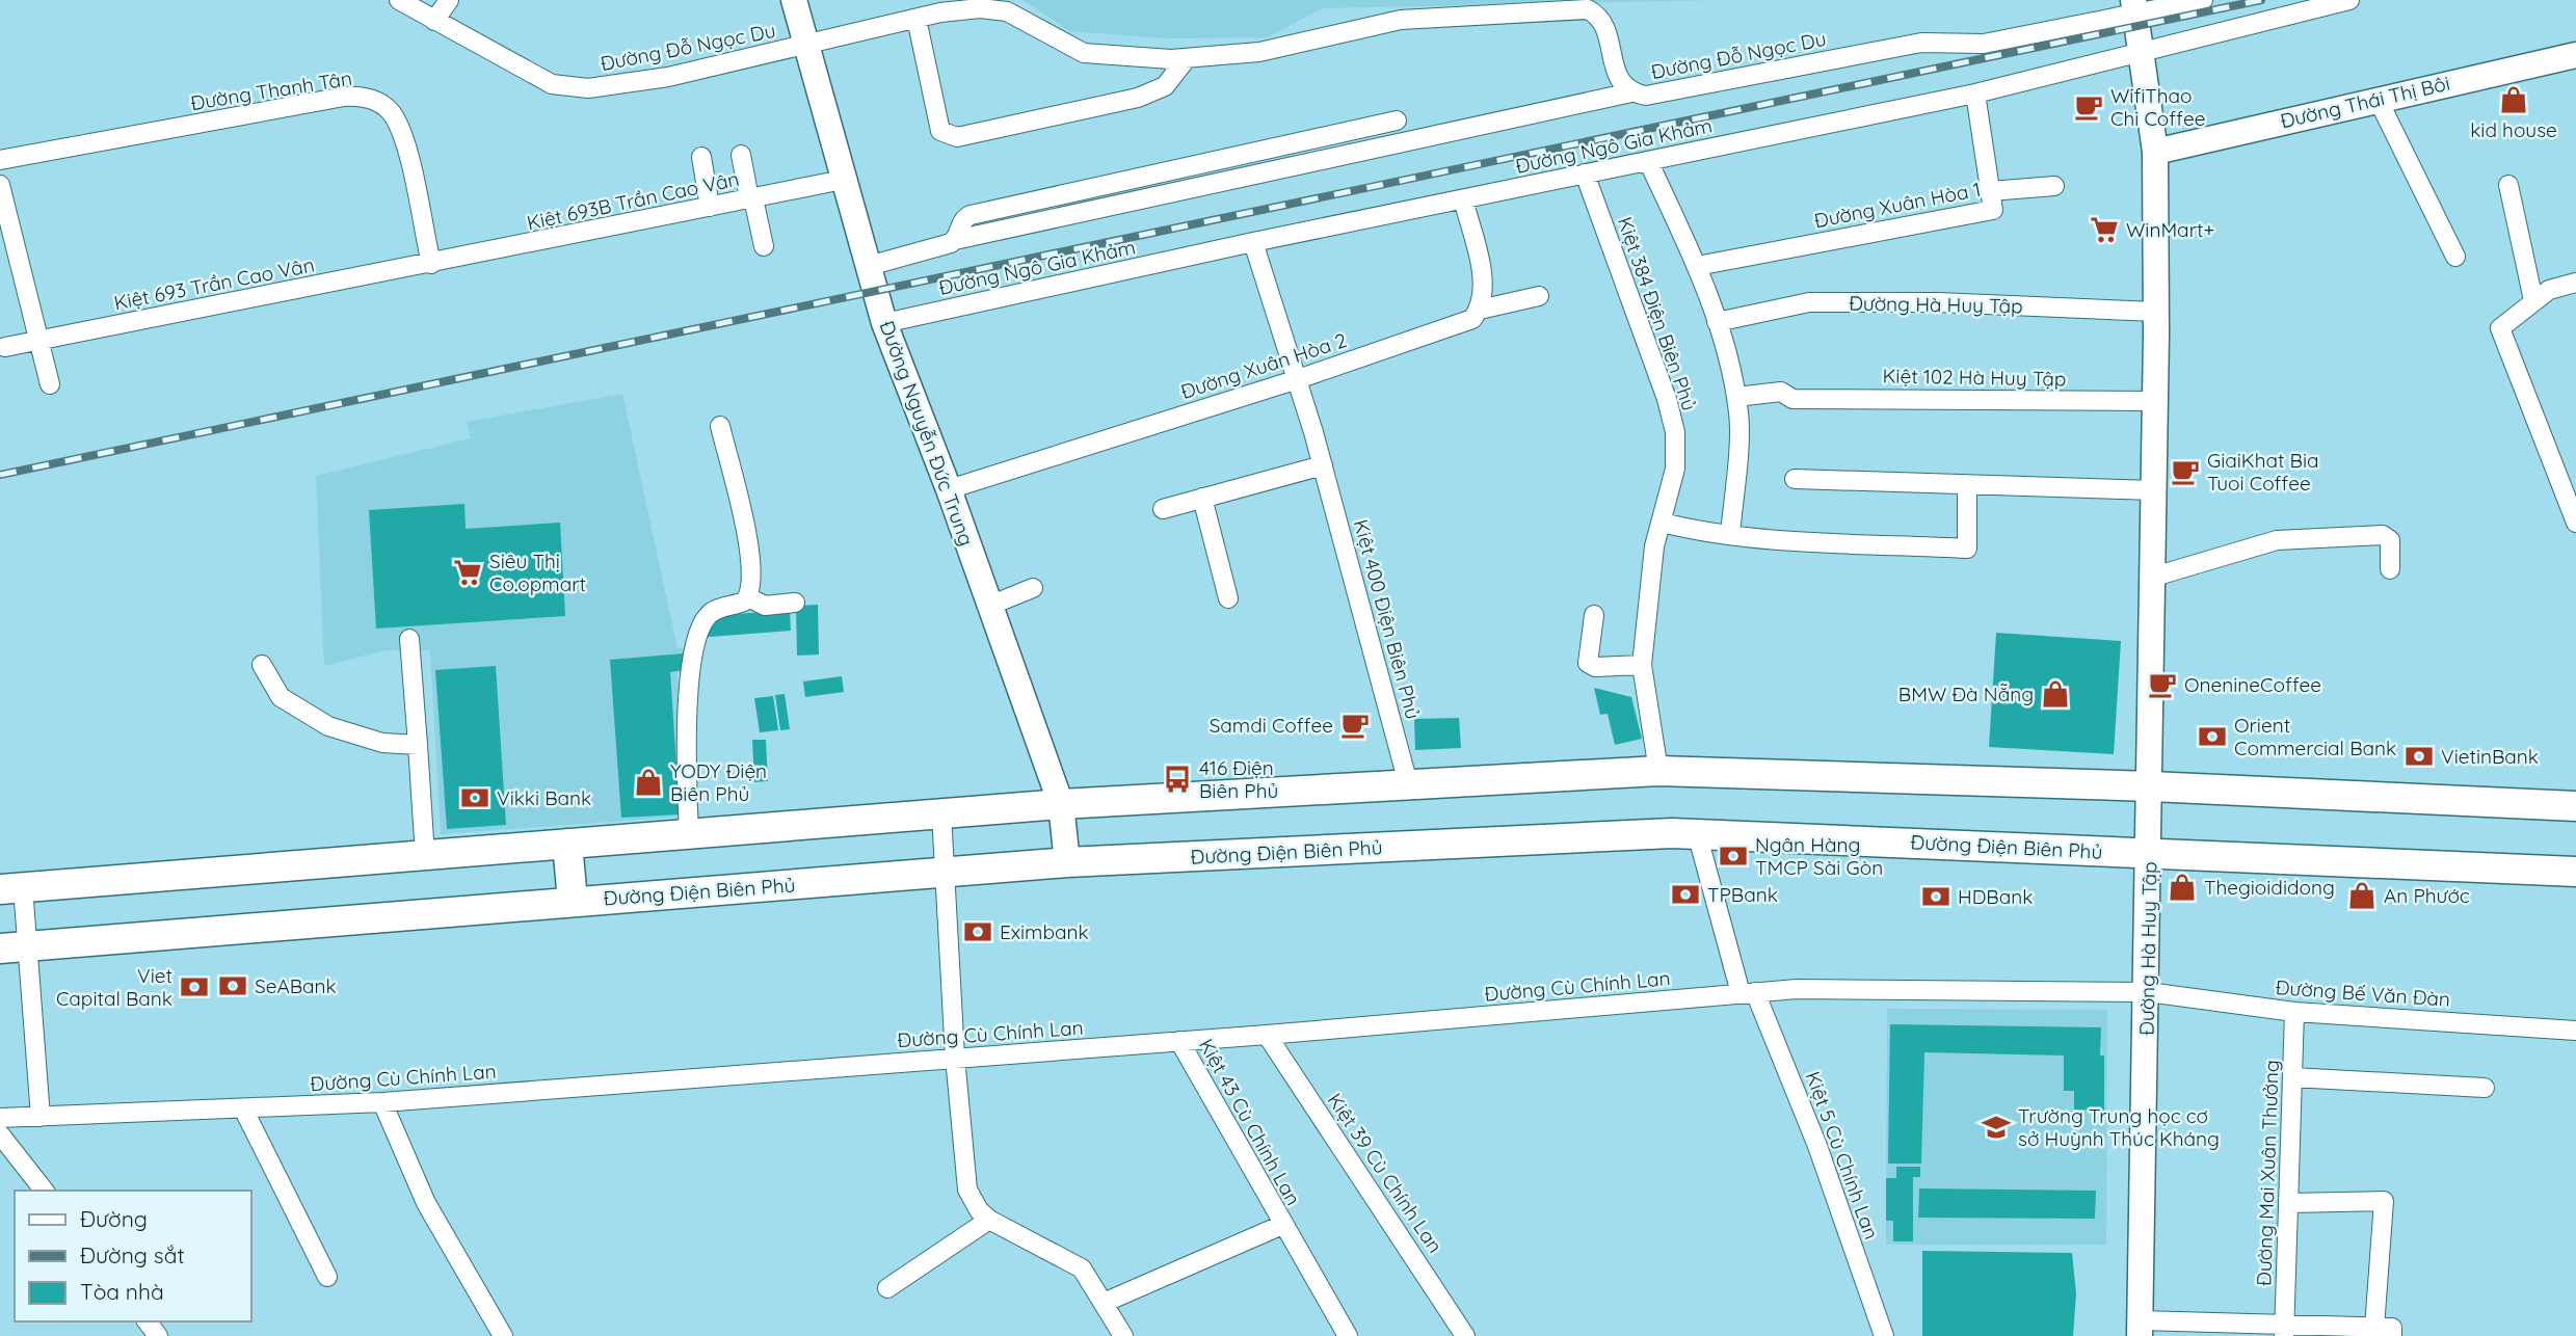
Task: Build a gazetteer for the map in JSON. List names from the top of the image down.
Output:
{
  "streets": {
    "main road": ["Đường Điện Biên Phủ"],
    "street": [
      "Đường Đỗ Ngọc Du",
      "Đường Thanh Tân",
      "Đường Thái Thị Bôi",
      "Đường Ngô Gia Khảm",
      "Kiệt 693B Trần Cao Vân",
      "Đường Xuân Hòa 1",
      "Kiệt 693 Trần Cao Vân",
      "Đường Hà Huy Tập",
      "Kiệt 384 Điện Biên Phủ",
      "Đường Xuân Hòa 2",
      "Kiệt 102 Hà Huy Tập",
      "Đường Nguyễn Đức Trung",
      "Kiệt 400 Điện Biên Phủ",
      "Đường Cù Chính Lan",
      "Đường Bế Văn Đàn",
      "Kiệt 43 Cù Chính Lan",
      "Kiệt 5 Cù Chính Lan",
      "Kiệt 39 Cù Chính Lan",
      "Đường Mai Xuân Thưởng"
    ]
  },
  "crossings": [
    ["Đường Đỗ Ngọc Du", "Đường Hà Huy Tập"],
    ["Đường Đỗ Ngọc Du", "Đường Nguyễn Đức Trung"],
    ["Đường Thanh Tân", "Kiệt 693B Trần Cao Vân"],
    ["Đường Thanh Tân", "Kiệt 693 Trần Cao Vân"],
    ["Đường Thái Thị Bôi", "Đường Hà Huy Tập"],
    ["Đường Ngô Gia Khảm", "Đường Xuân Hòa 1"],
    ["Đường Ngô Gia Khảm", "Đường Hà Huy Tập"],
    ["Đường Ngô Gia Khảm", "Kiệt 384 Điện Biên Phủ"],
    ["Đường Ngô Gia Khảm", "Đường Nguyễn Đức Trung"],
    ["Đường Ngô Gia Khảm", "Kiệt 400 Điện Biên Phủ"],
    ["Kiệt 693B Trần Cao Vân", "Kiệt 693 Trần Cao Vân"],
    ["Kiệt 693B Trần Cao Vân", "Đường Nguyễn Đức Trung"],
    ["Đường Hà Huy Tập", "Kiệt 102 Hà Huy Tập"],
    ["Đường Hà Huy Tập", "Đường Điện Biên Phủ"],
    ["Đường Hà Huy Tập", "Đường Cù Chính Lan"],
    ["Đường Hà Huy Tập", "Đường Bế Văn Đàn"],
    ["Đường Hà Huy Tập", "Đường Mai Xuân Thưởng"],
    ["Đường Xuân Hòa 2", "Đường Nguyễn Đức Trung"],
    ["Đường Xuân Hòa 2", "Kiệt 400 Điện Biên Phủ"],
    ["Đường Nguyễn Đức Trung", "Đường Điện Biên Phủ"],
    ["Đường Cù Chính Lan", "Đường Bế Văn Đàn"],
    ["Đường Cù Chính Lan", "Kiệt 43 Cù Chính Lan"],
    ["Đường Cù Chính Lan", "Kiệt 5 Cù Chính Lan"],
    ["Đường Cù Chính Lan", "Kiệt 39 Cù Chính Lan"],
    ["Đường Bế Văn Đàn", "Đường Mai Xuân Thưởng"]
  ],
  "places": {
    "shop": [
      "kid house",
      "BMW Đà Nẵng",
      "YODY Điện Biên Phủ",
      "Thegioididong",
      "An Phước"
    ],
    "cafe": [
      "WifiThao Chi Coffee",
      "GiaiKhat Bia Tuoi Coffee",
      "OnenineCoffee",
      "Samdi Coffee"
    ],
    "supermarket": ["WinMart+", "Siêu Thị Co.opmart"],
    "bank": [
      "Orient Commercial Bank",
      "VietinBank",
      "Vikki Bank",
      "Ngân Hàng TMCP Sài Gòn",
      "TPBank",
      "HDBank",
      "Eximbank",
      "SeABank",
      "Viet Capital Bank"
    ],
    "bus stop": ["416 Điện Biên Phủ"],
    "school or university": ["Trường Trung học cơ sở Huỳnh Thúc Kháng"]
  },
  "legend": ["Đường", "Đường sắt", "Tòa nhà"]
}
